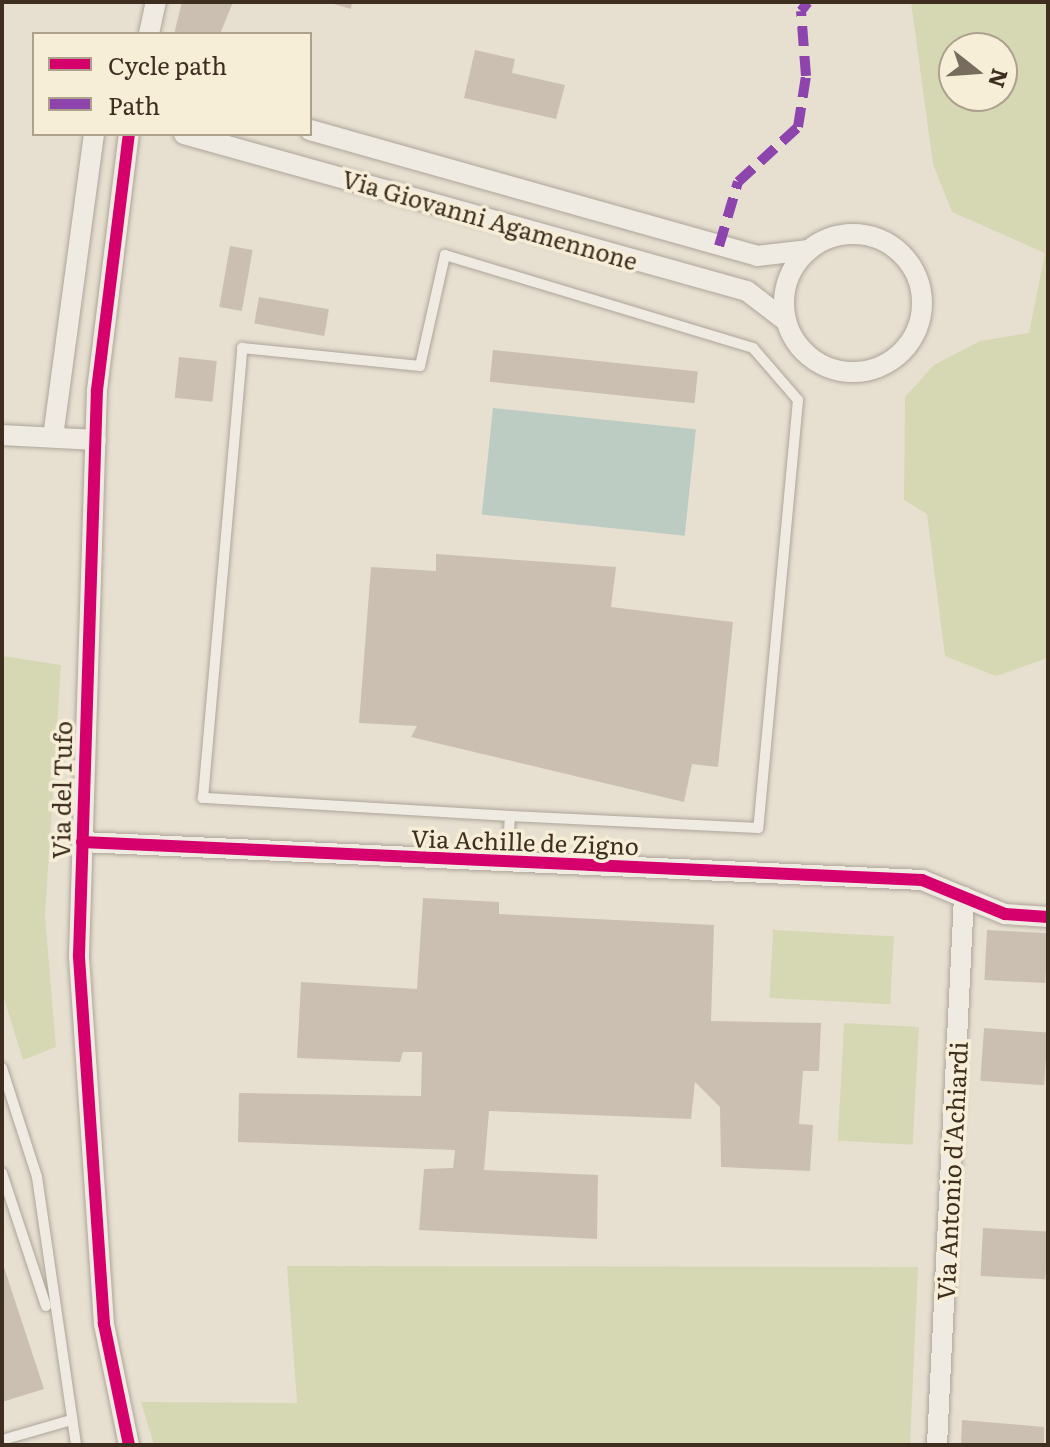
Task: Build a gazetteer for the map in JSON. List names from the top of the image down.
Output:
{
  "streets": {
    "street": [
      "Via Giovanni Agamennone",
      "Via del Tufo",
      "Via Achille de Zigno",
      "Via Antonio d'Achiardi"
    ]
  },
  "crossings": [
    ["Via del Tufo", "Via Achille de Zigno"],
    ["Via Achille de Zigno", "Via Antonio d'Achiardi"]
  ],
  "legend": ["Cycle path", "Path"],
  "north": "right"
}
